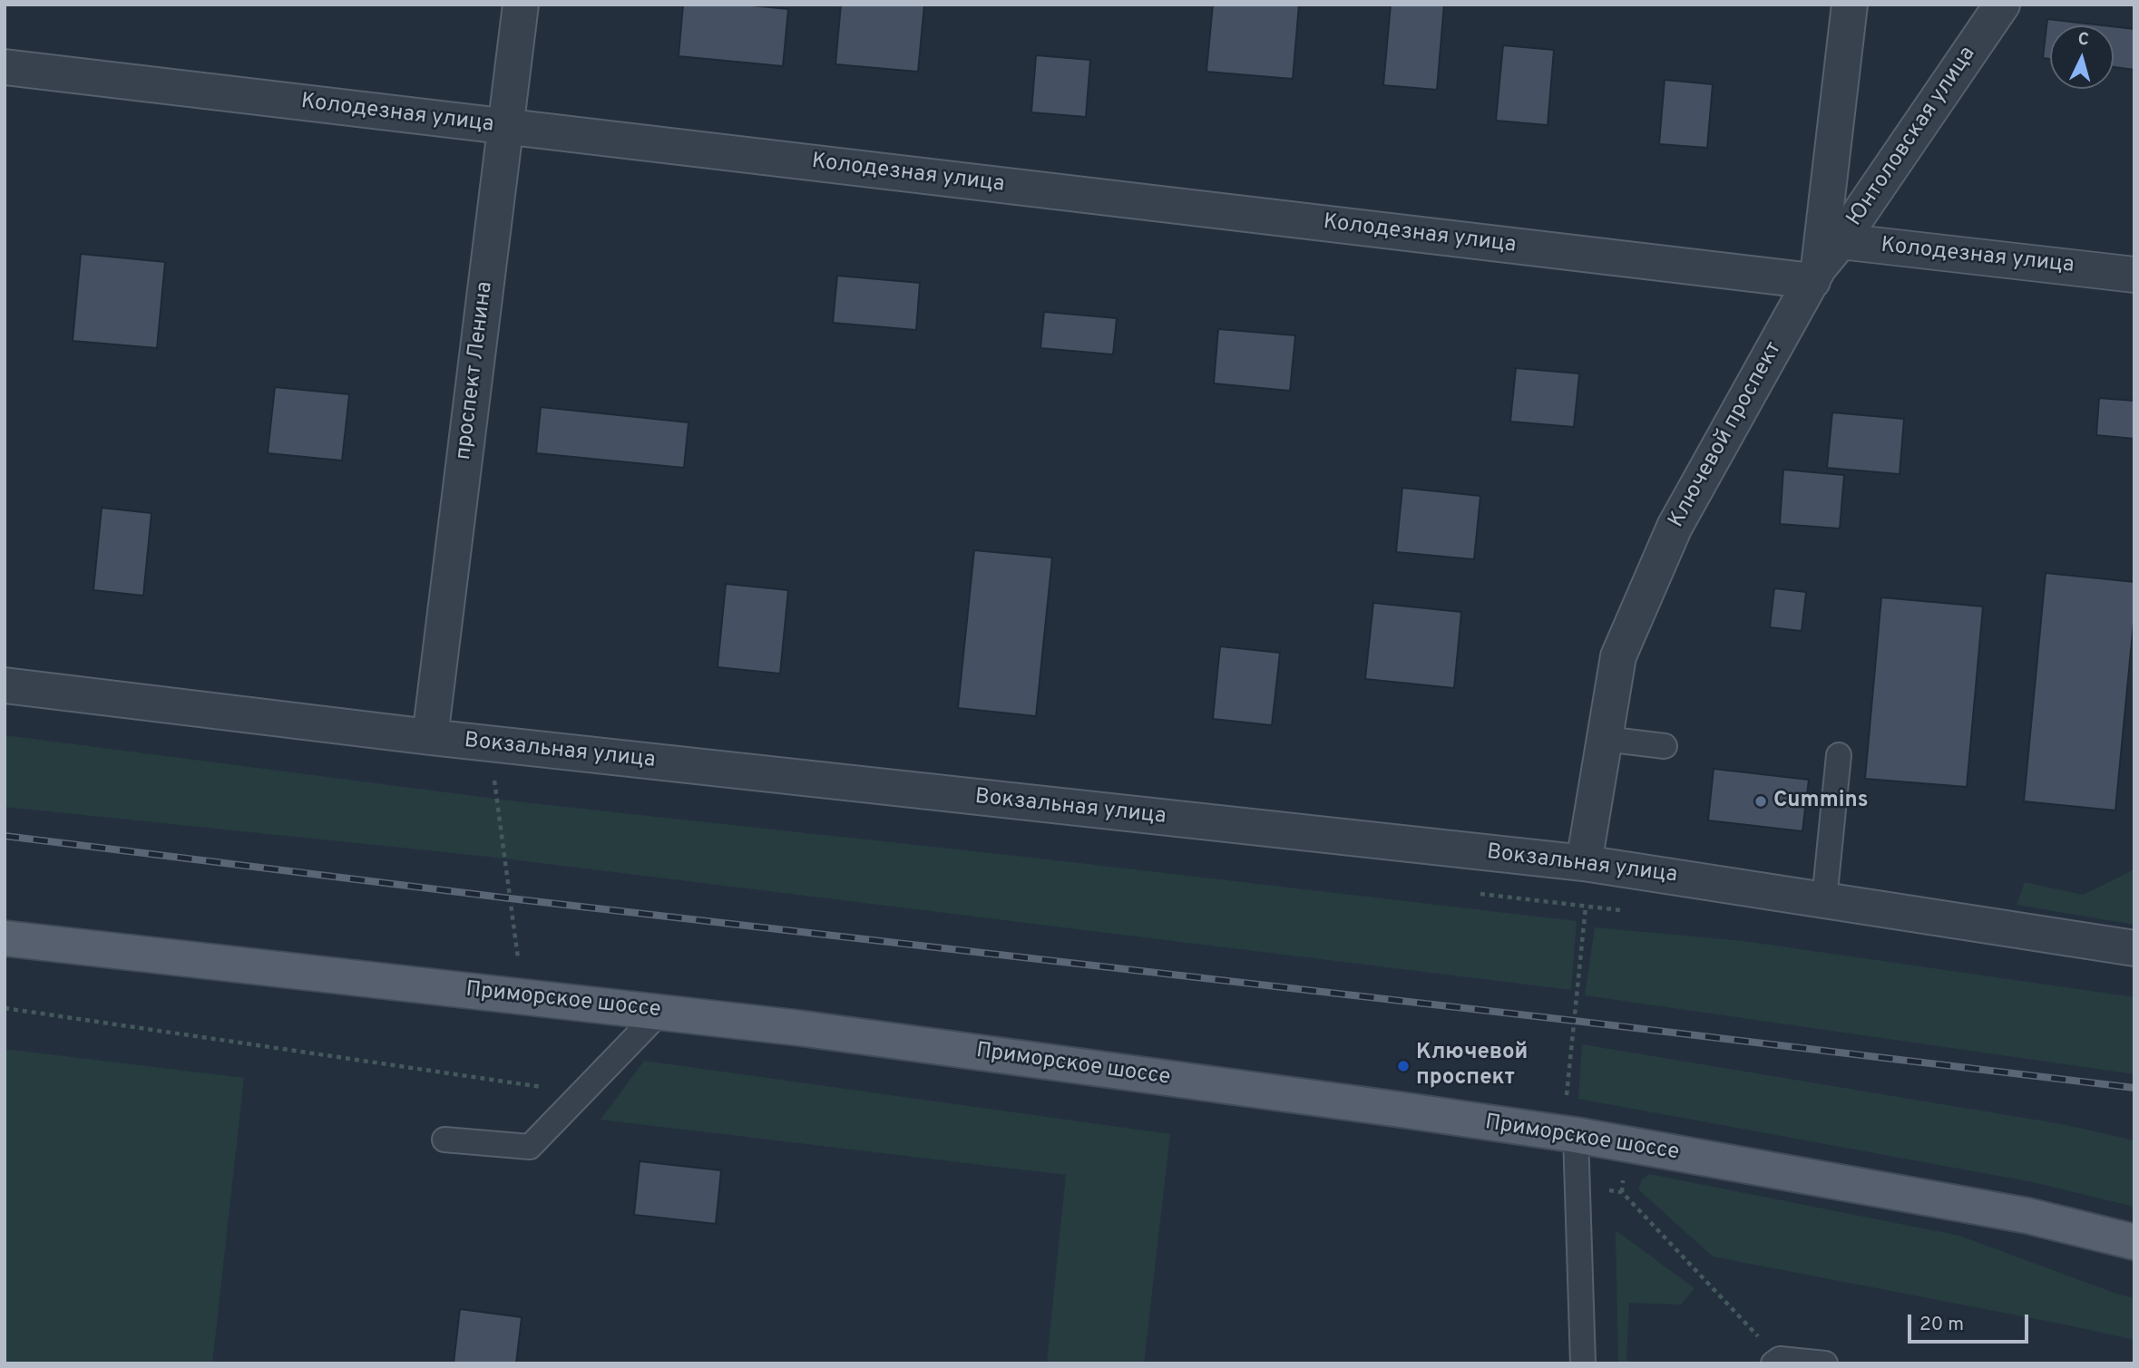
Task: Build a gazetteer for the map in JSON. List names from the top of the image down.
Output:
{
  "streets": {
    "main road": ["Приморское шоссе"],
    "street": [
      "Колодезная улица",
      "Юнтоловская улица",
      "проспект Ленина",
      "Ключевой проспект",
      "Вокзальная улица"
    ]
  },
  "crossings": [
    ["Колодезная улица", "Юнтоловская улица"],
    ["Колодезная улица", "проспект Ленина"],
    ["Колодезная улица", "Ключевой проспект"],
    ["Юнтоловская улица", "Ключевой проспект"],
    ["проспект Ленина", "Вокзальная улица"],
    ["Ключевой проспект", "Вокзальная улица"]
  ],
  "places": ["Cummins", "Ключевой проспект"],
  "scale_bar": "20 m",
  "north": "top"
}
